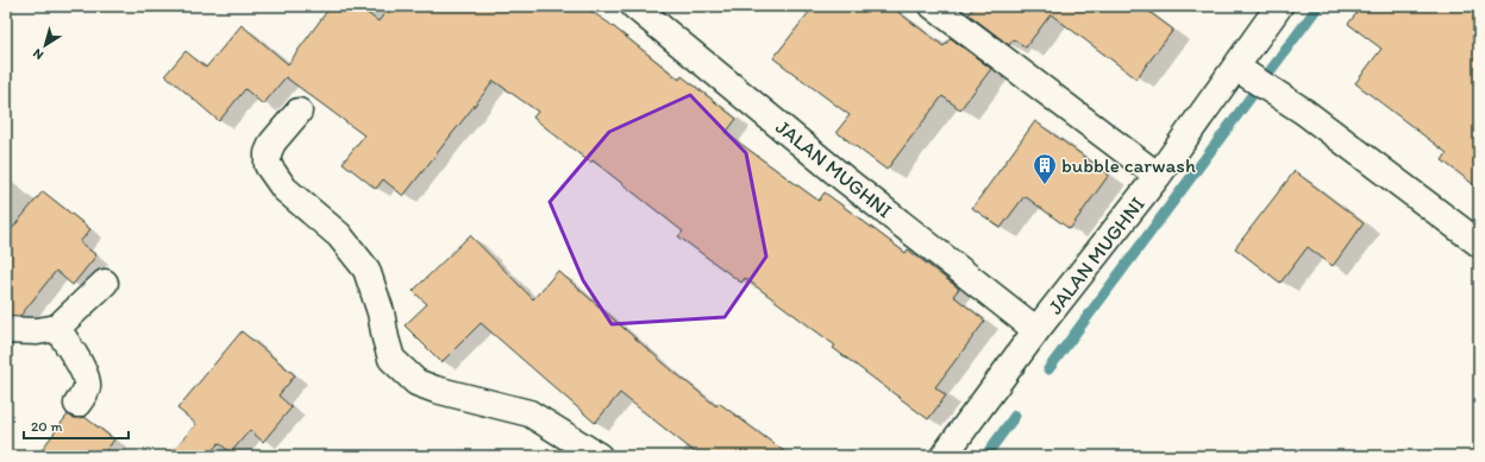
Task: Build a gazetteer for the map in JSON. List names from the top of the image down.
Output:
{
  "streets": {
    "street": ["JALAN MUGHNI"]
  },
  "places": {
    "building": ["bubble carwash"]
  },
  "scale_bar": "20 m",
  "north": "bottom left"
}
